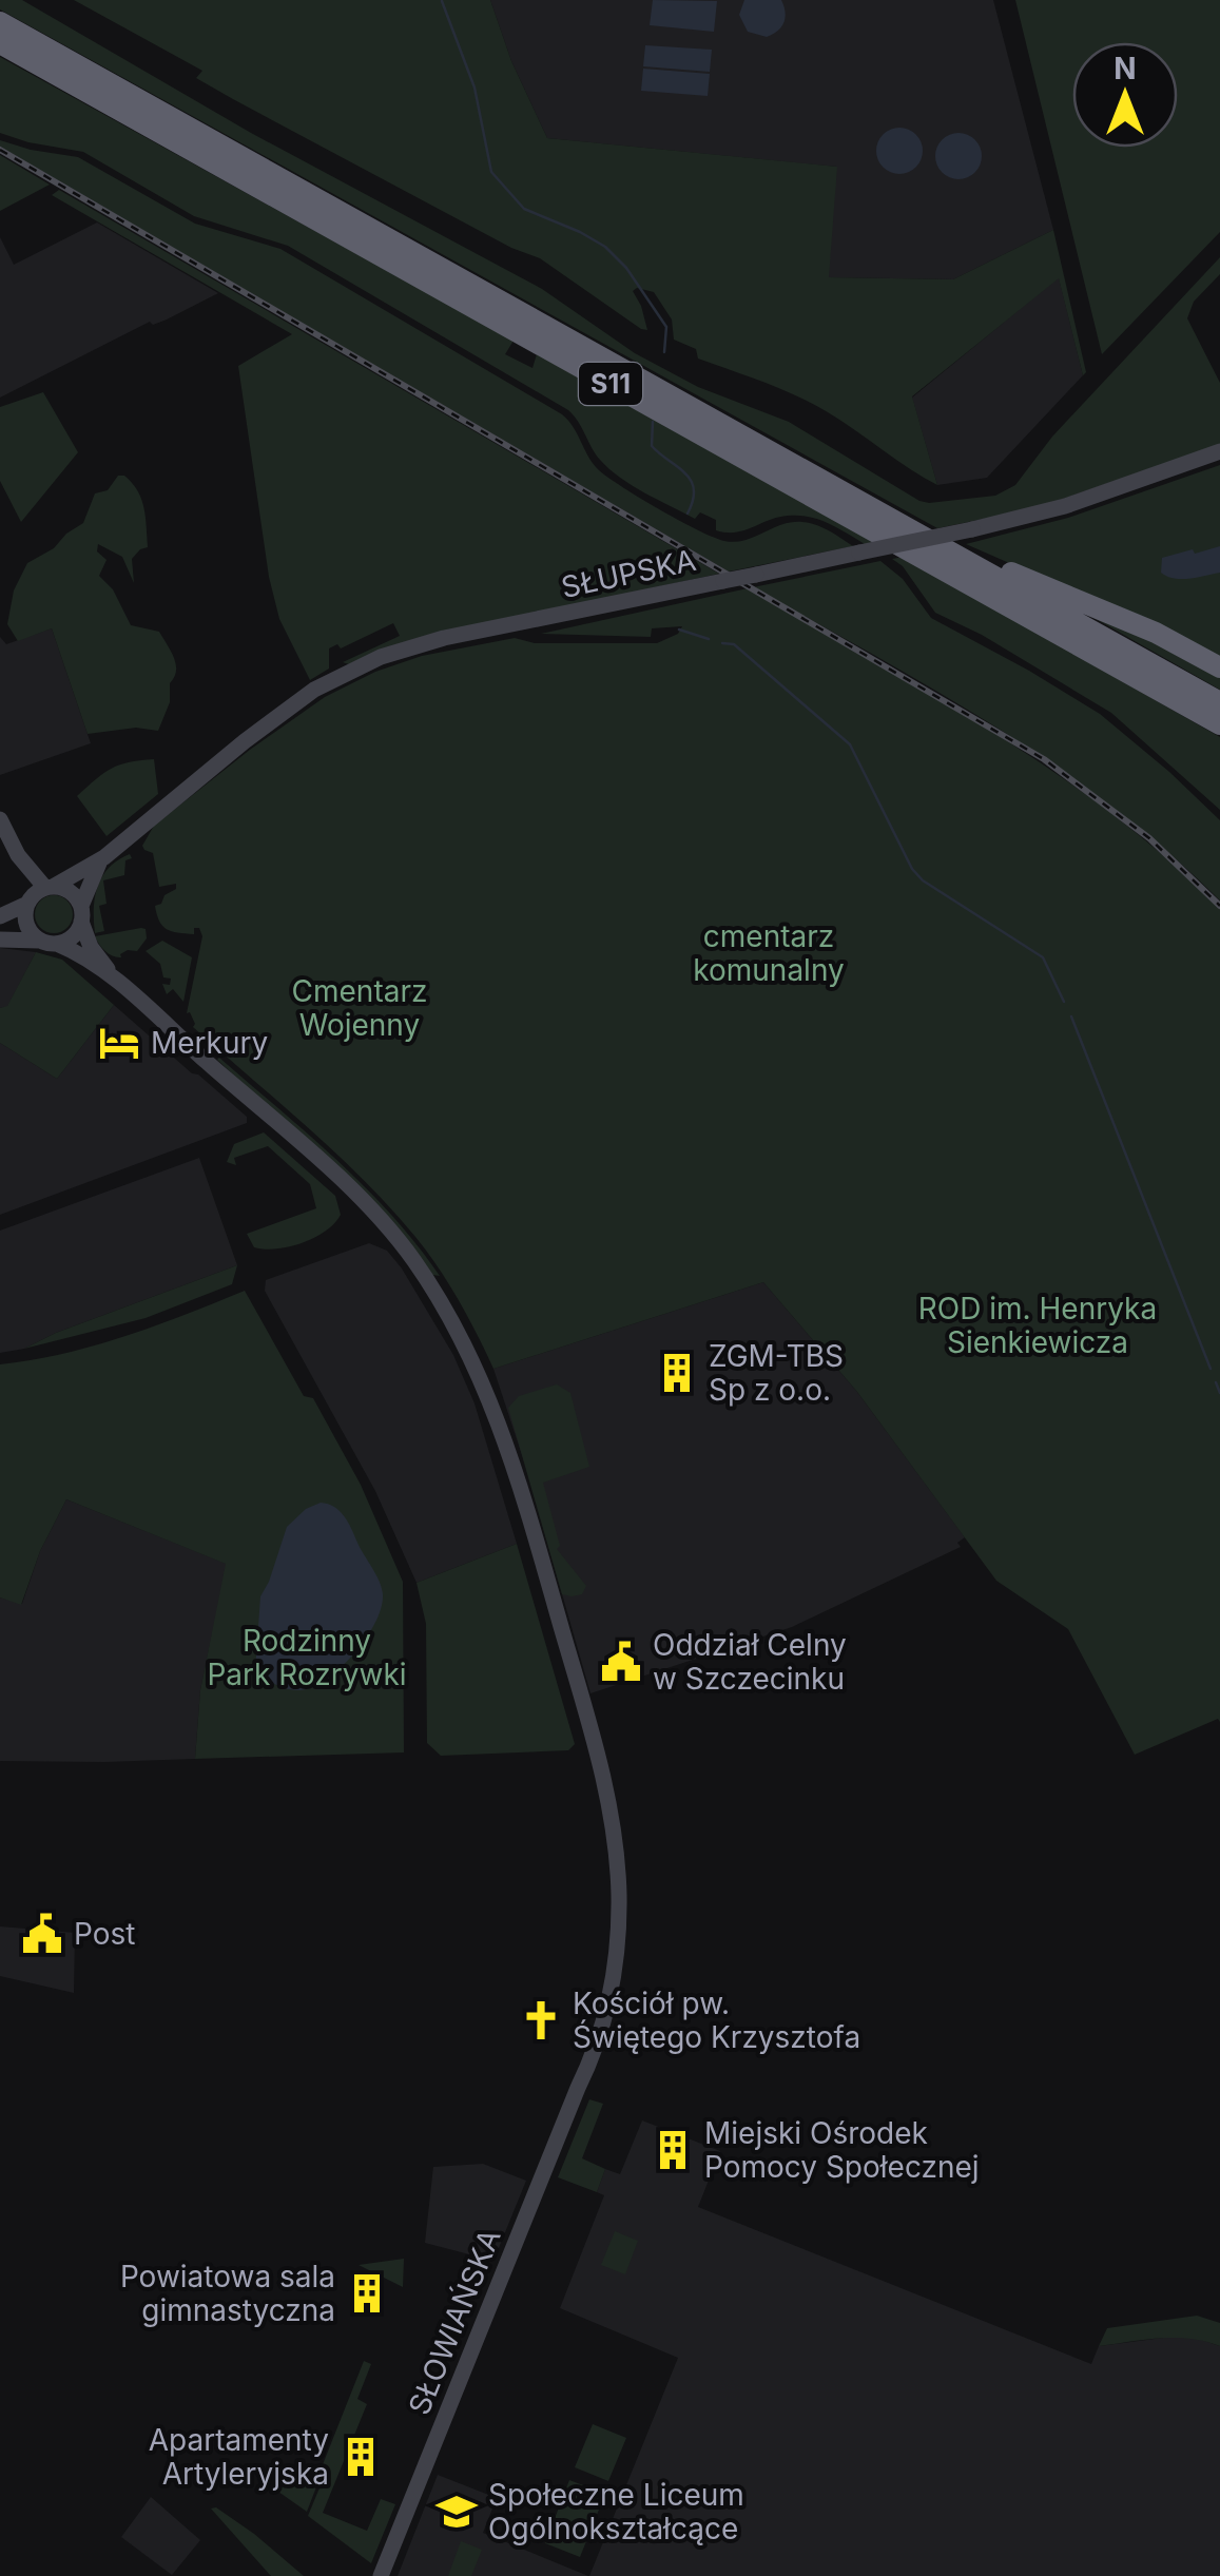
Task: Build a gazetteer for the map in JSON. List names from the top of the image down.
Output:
{
  "streets": {
    "highway": ["S11"],
    "street": ["SŁUPSKA", "SŁOWIAŃSKA"]
  },
  "parks": [
    "cmentarz komunalny",
    "Cmentarz Wojenny",
    "ROD im. Henryka Sienkiewicza",
    "Rodzinny Park Rozrywki"
  ],
  "places": {
    "hotel": ["Merkury"],
    "building": [
      "ZGM-TBS Sp z o.o.",
      "Miejski Ośrodek Pomocy Społecznej",
      "Powiatowa sala gimnastyczna",
      "Apartamenty Artyleryjska"
    ],
    "public building": ["Oddział Celny w Szczecinku", "Post"],
    "church": ["Kościół pw. Świętego Krzysztofa"],
    "school or university": ["Społeczne Liceum Ogólnokształcące"]
  },
  "north": "top"
}
